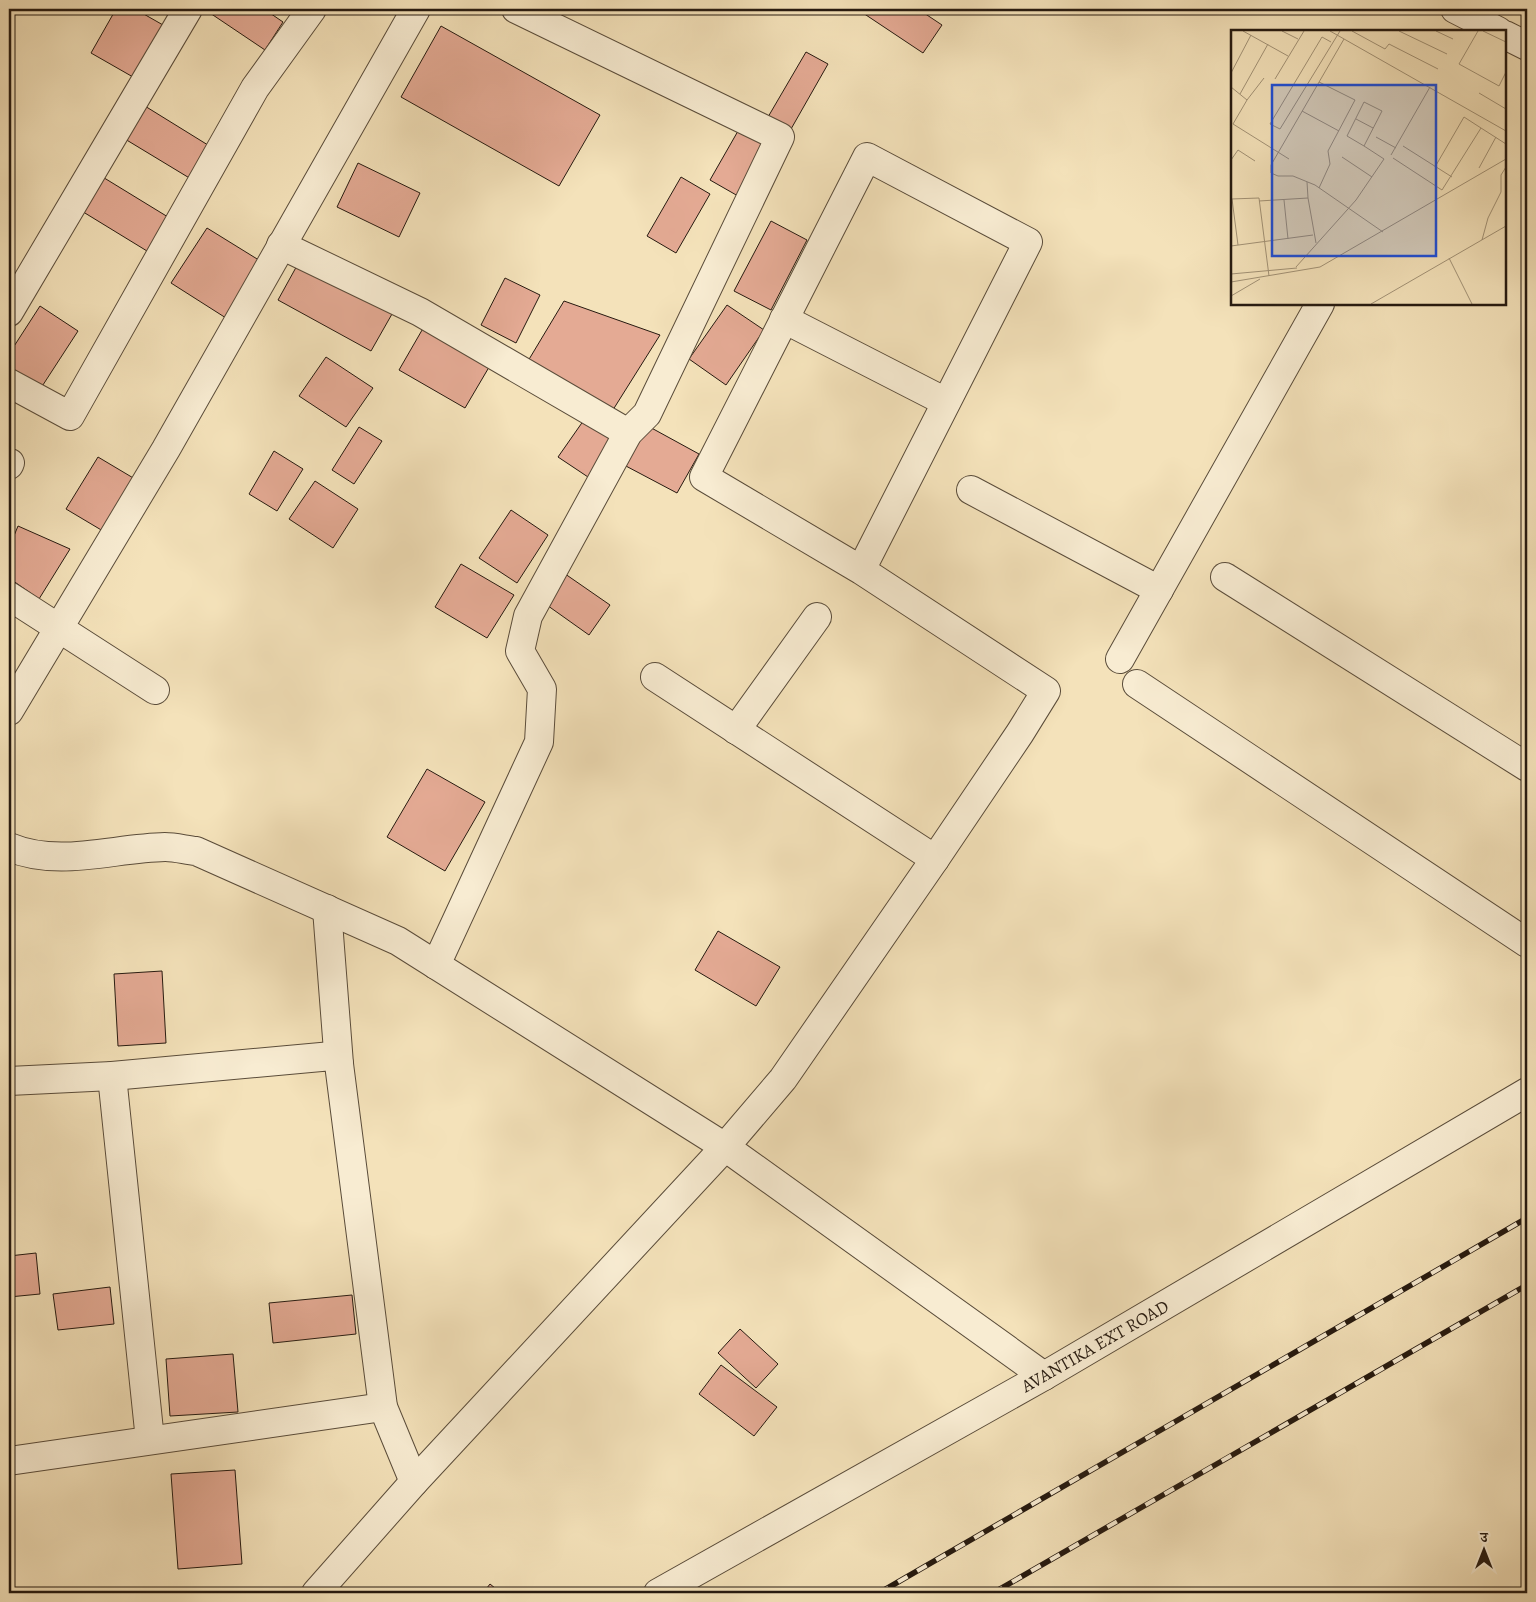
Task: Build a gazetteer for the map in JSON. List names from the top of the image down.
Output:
{
  "streets": {
    "street": ["AVANTIKA EXT ROAD"]
  },
  "north": "top"
}
